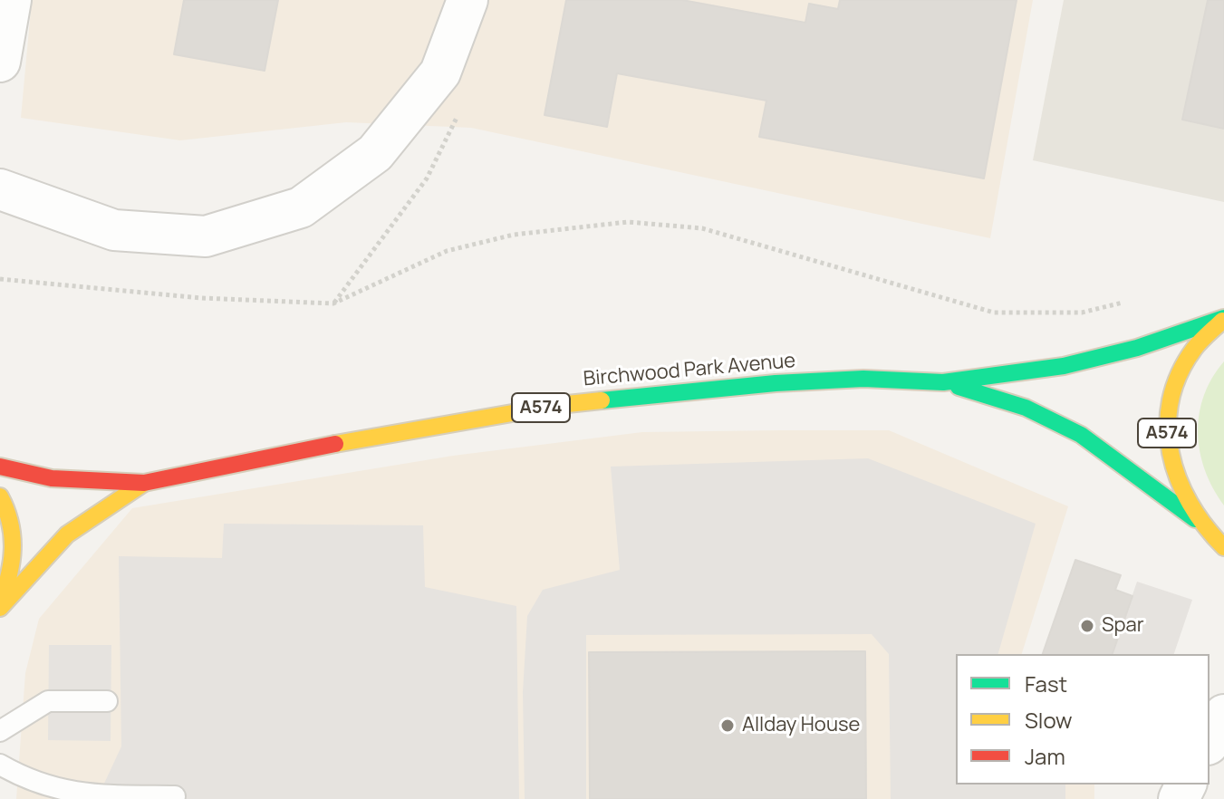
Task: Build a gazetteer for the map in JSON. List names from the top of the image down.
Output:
{
  "streets": {
    "main road": ["Birchwood Park Avenue", "A574"]
  },
  "crossings": [
    ["Birchwood Park Avenue", "A574"]
  ],
  "places": ["Spar", "Allday House"],
  "legend": ["Fast", "Slow", "Jam"]
}
